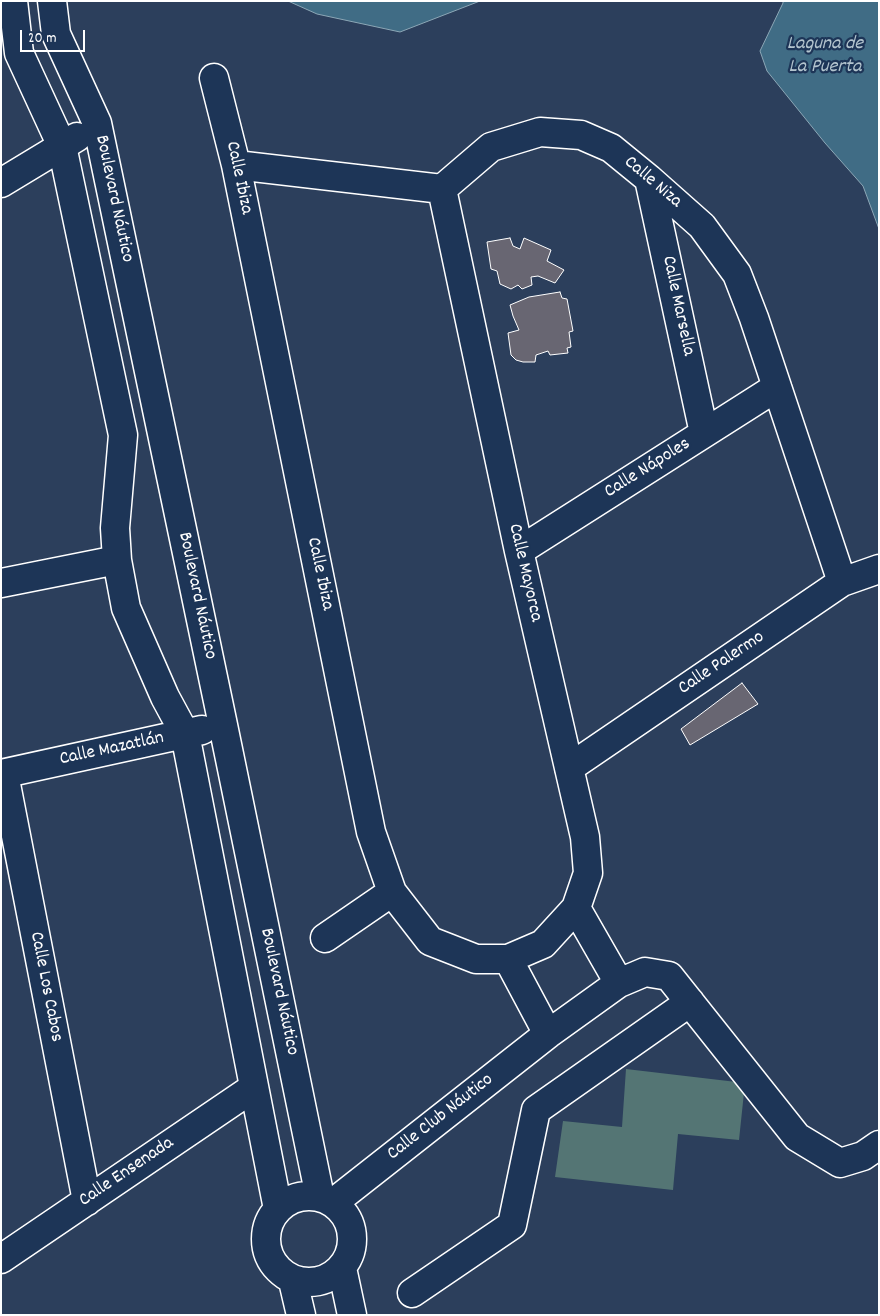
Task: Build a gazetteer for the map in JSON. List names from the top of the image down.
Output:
{
  "streets": {
    "street": [
      "Calle Ibiza",
      "Calle Niza",
      "Boulevard Náutico",
      "Calle Marsella",
      "Calle Nápoles",
      "Calle Mayorca",
      "Calle Palermo",
      "Calle Mazatlán",
      "Calle Los Cabos",
      "Calle Club Náutico",
      "Calle Ensenada"
    ]
  },
  "crossings": [
    ["Calle Ibiza", "Calle Mayorca"],
    ["Calle Niza", "Calle Marsella"],
    ["Calle Niza", "Calle Nápoles"],
    ["Calle Niza", "Calle Mayorca"],
    ["Calle Niza", "Calle Palermo"],
    ["Boulevard Náutico", "Calle Mazatlán"],
    ["Boulevard Náutico", "Calle Club Náutico"],
    ["Calle Marsella", "Calle Nápoles"],
    ["Calle Nápoles", "Calle Mayorca"],
    ["Calle Mayorca", "Calle Palermo"],
    ["Calle Mazatlán", "Calle Los Cabos"],
    ["Calle Los Cabos", "Calle Ensenada"]
  ],
  "water": ["Laguna de La Puerta"],
  "scale_bar": "20 m"
}
